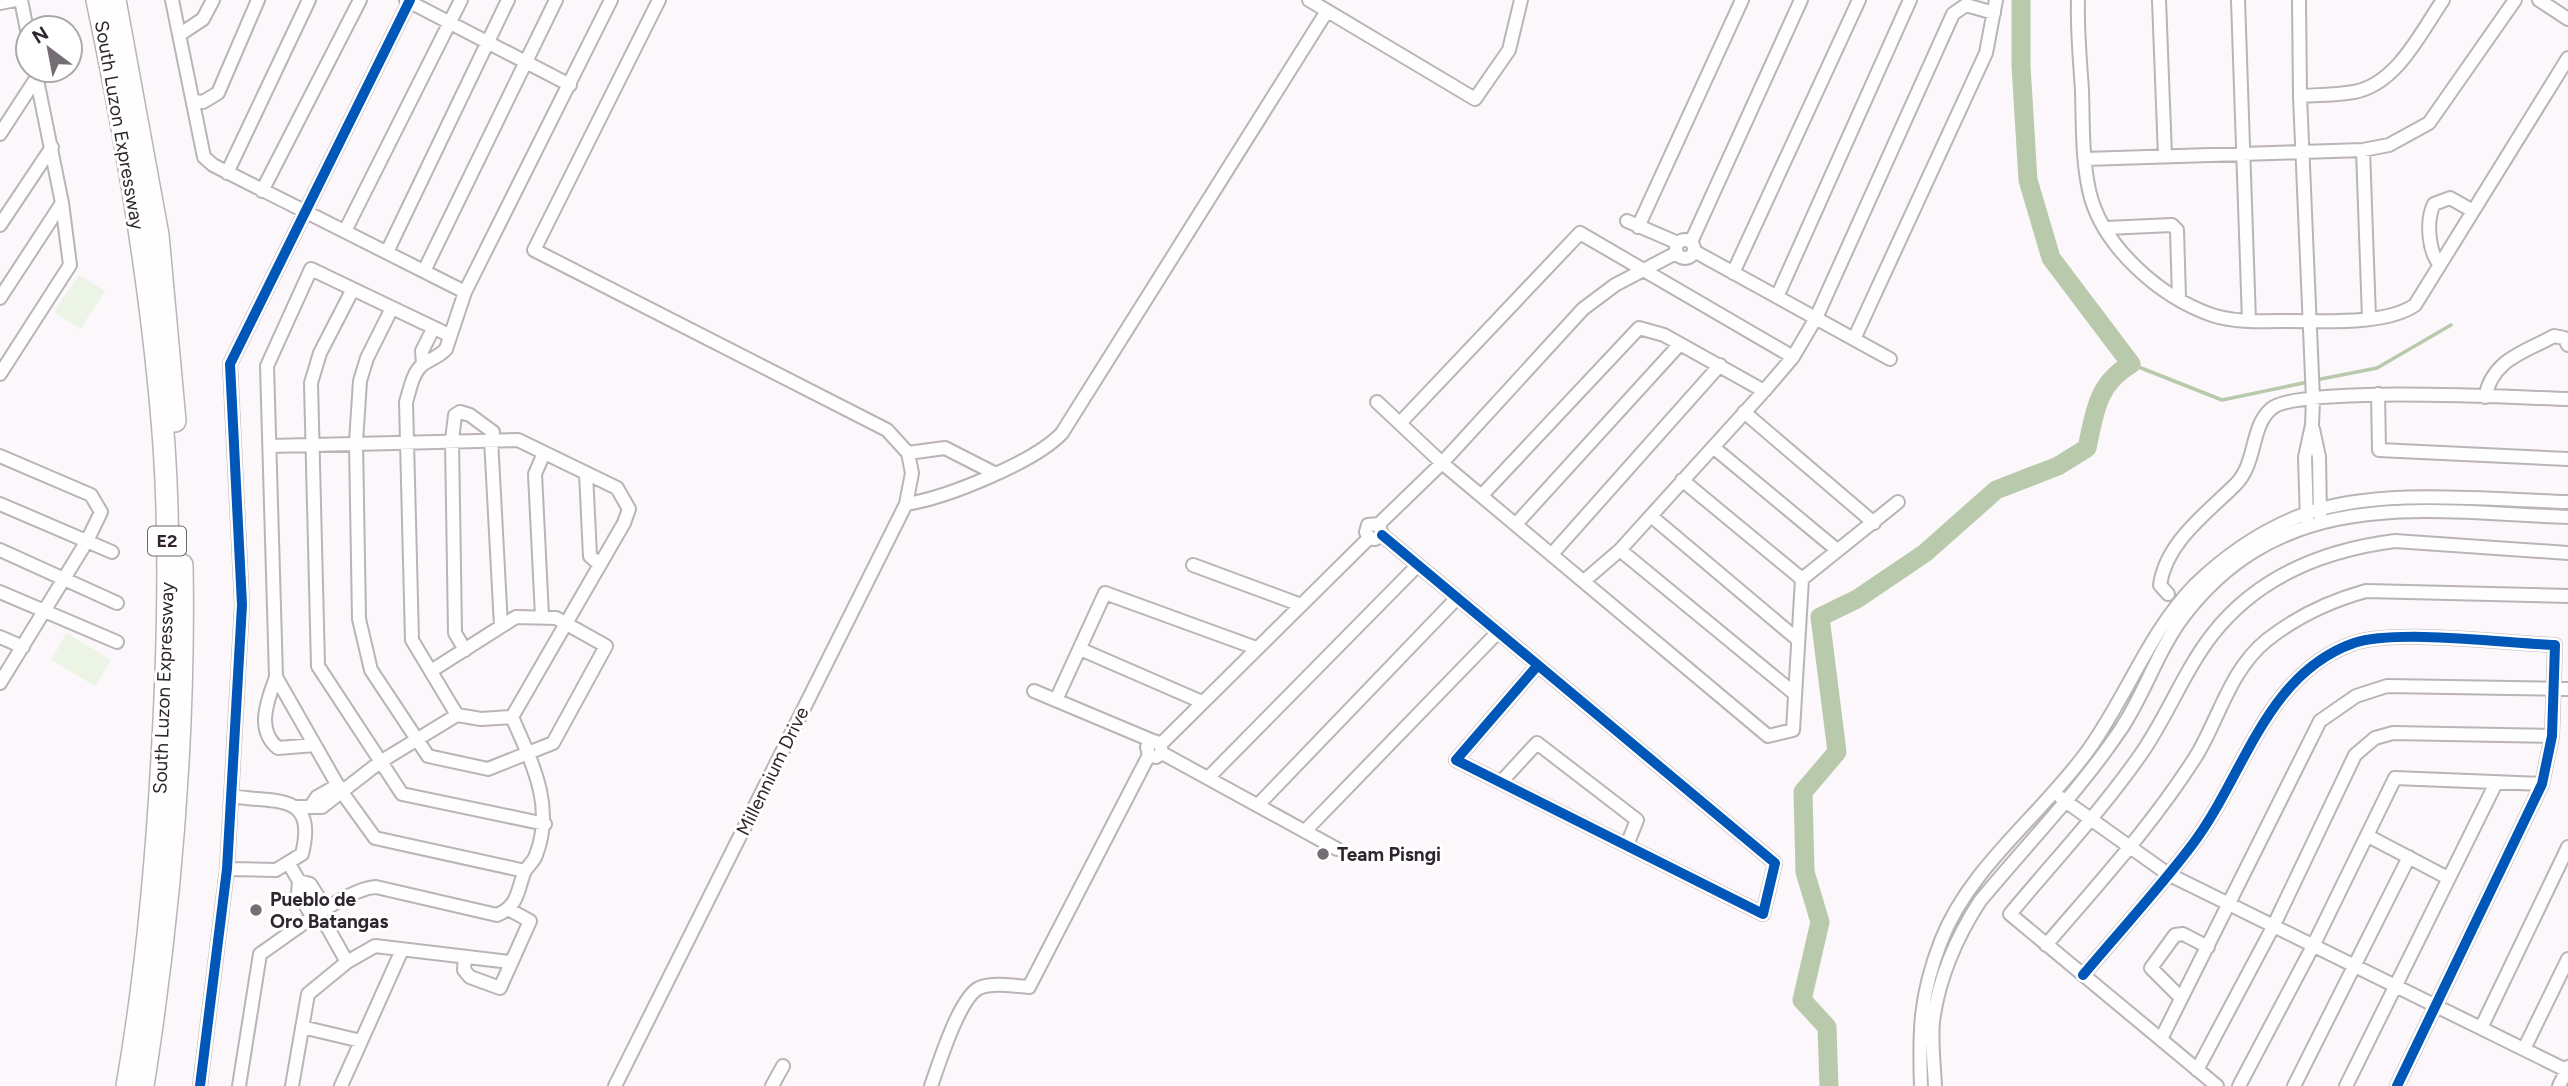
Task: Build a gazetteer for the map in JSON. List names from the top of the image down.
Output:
{
  "streets": {
    "highway": ["South Luzon Expressway", "E2"],
    "street": ["Millennium Drive"]
  },
  "places": ["Team Pisngi", "Pueblo de Oro Batangas"],
  "north": "top left"
}
